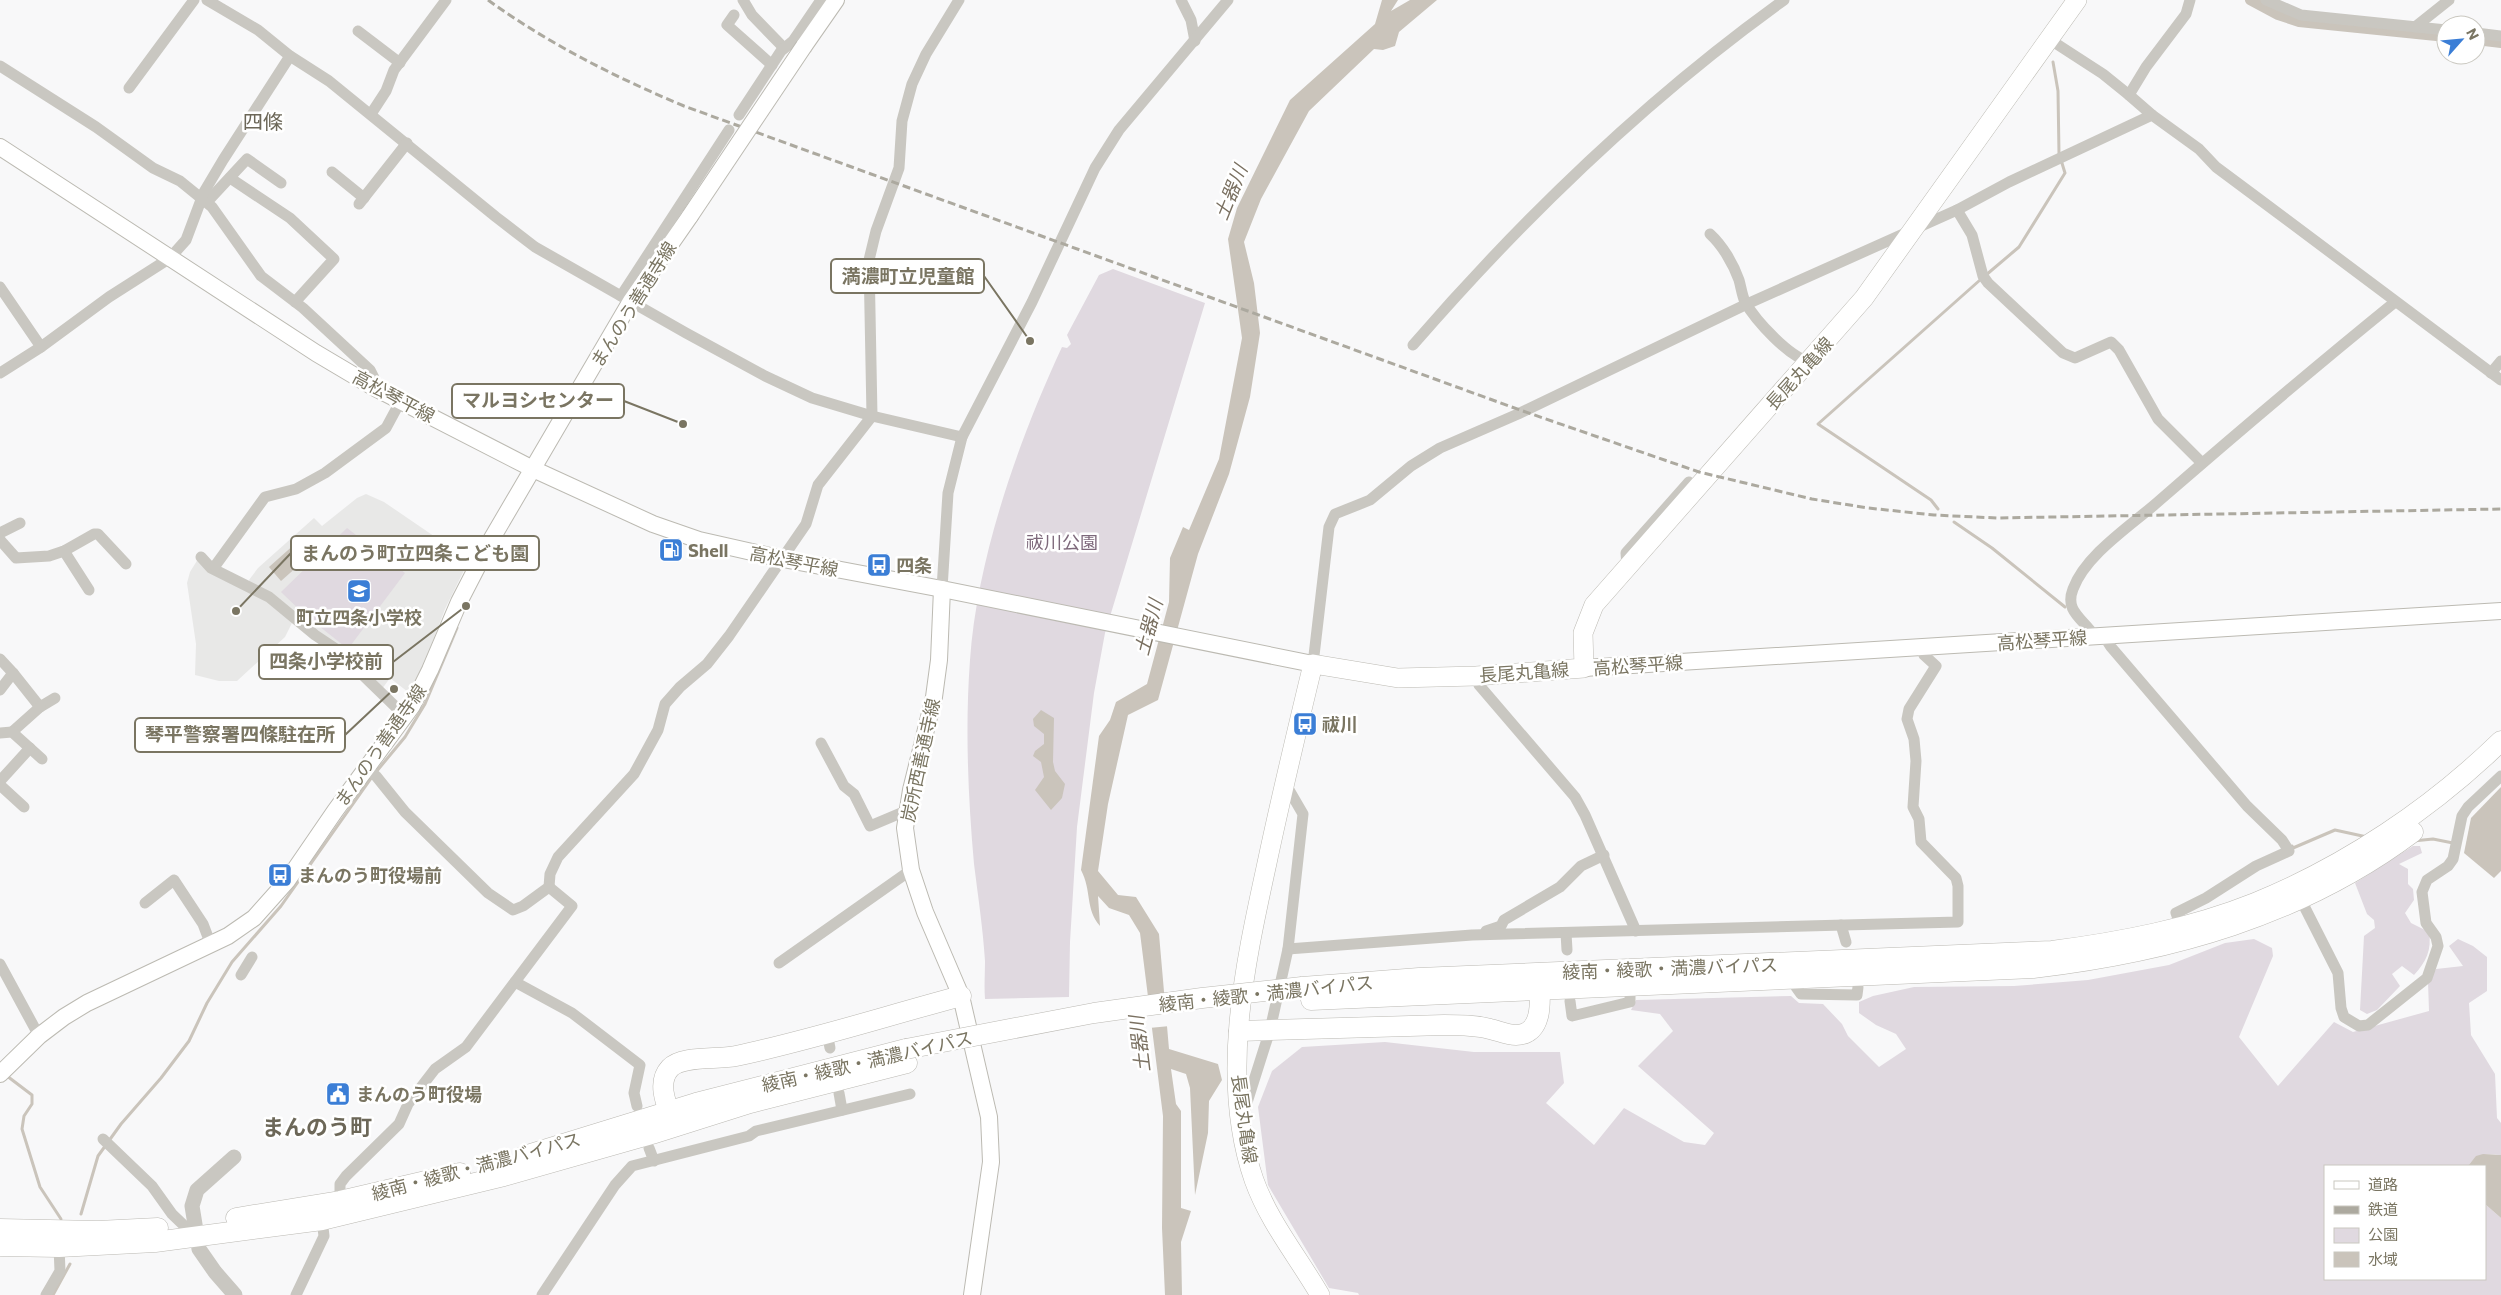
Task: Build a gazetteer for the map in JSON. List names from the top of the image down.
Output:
{
  "streets": {
    "highway": ["綾南・綾歌・満濃バイパス"],
    "main road": [
      "まんのう善通寺線",
      "長尾丸亀線",
      "高松琴平線",
      "炭所西善通寺線"
    ]
  },
  "crossings": [
    ["まんのう善通寺線", "高松琴平線"],
    ["長尾丸亀線", "高松琴平線"],
    ["高松琴平線", "炭所西善通寺線"]
  ],
  "districts": ["四條", "まんのう町"],
  "water": ["土器川"],
  "parks": ["祓川公園"],
  "places": {
    "other": [
      "満濃町立児童館",
      "マルヨシセンター",
      "四条小学校前",
      "まんのう町立四条こども園",
      "琴平警察署四條駐在所"
    ],
    "fuel station": ["Shell"],
    "bus stop": ["四条", "祓川", "まんのう町役場前"],
    "school or university": ["町立四条小学校"],
    "public building": ["まんのう町役場"]
  },
  "legend": [
    "道路",
    "鉄道",
    "公園",
    "水域"
  ],
  "north": "top right"
}
